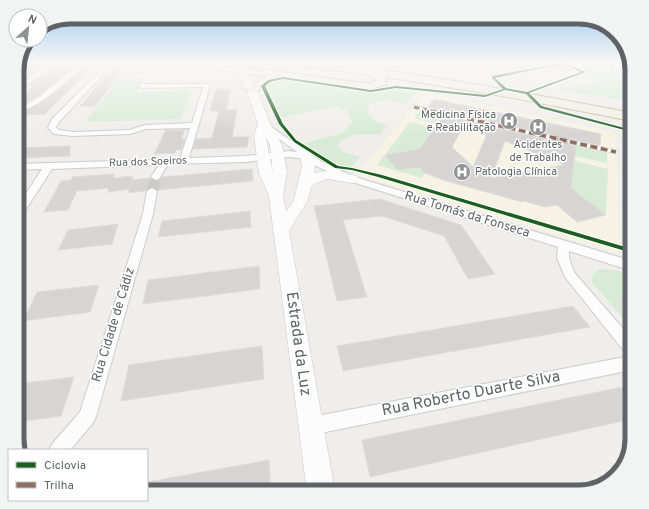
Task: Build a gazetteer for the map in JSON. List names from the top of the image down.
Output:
{
  "streets": {
    "main road": ["Estrada da Luz"],
    "street": [
      "Rua dos Soeiros",
      "Rua Tomás da Fonseca",
      "Rua Cidade de Cádiz",
      "Rua Roberto Duarte Silva"
    ]
  },
  "crossings": [
    ["Rua dos Soeiros", "Rua Tomás da Fonseca"],
    ["Rua dos Soeiros", "Rua Cidade de Cádiz"],
    ["Rua dos Soeiros", "Estrada da Luz"],
    ["Rua Tomás da Fonseca", "Estrada da Luz"],
    ["Estrada da Luz", "Rua Roberto Duarte Silva"]
  ],
  "places": {
    "hospital": ["Medicina Física e Reabilitação", "Acidentes de Trabalho", "Patologia Clínica"]
  },
  "legend": ["Ciclovia", "Trilha"],
  "north": "top right"
}
